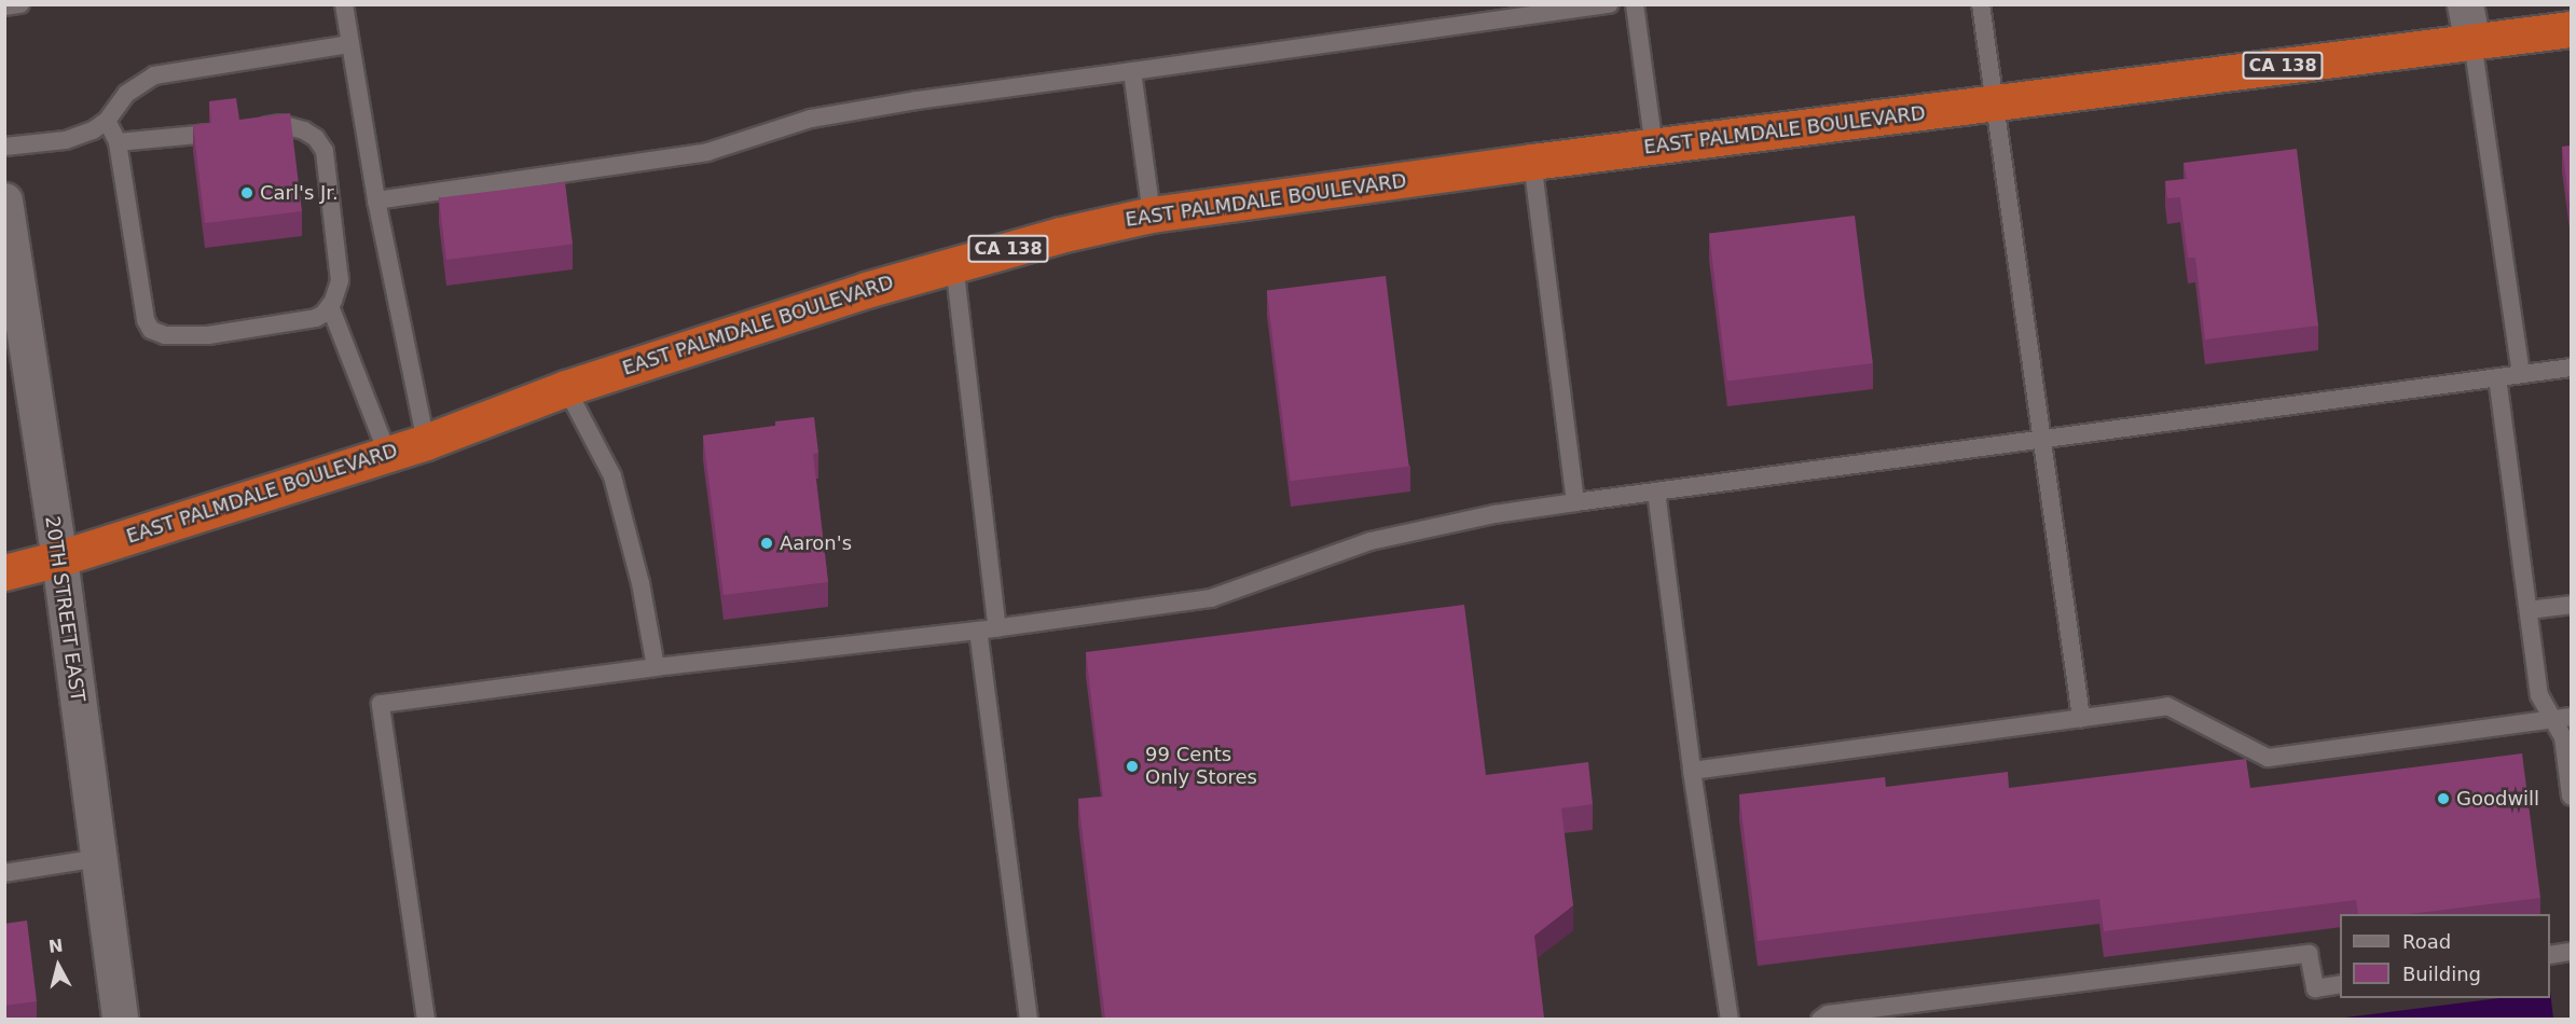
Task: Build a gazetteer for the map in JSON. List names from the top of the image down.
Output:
{
  "streets": {
    "highway": ["CA 138", "EAST PALMDALE BOULEVARD"],
    "street": ["20TH STREET EAST"]
  },
  "crossings": [
    ["EAST PALMDALE BOULEVARD", "20TH STREET EAST"]
  ],
  "places": [
    "Carl's Jr.",
    "Aaron's",
    "99 Cents Only Stores",
    "Goodwill"
  ],
  "legend": ["Road", "Building"],
  "north": "top"
}
